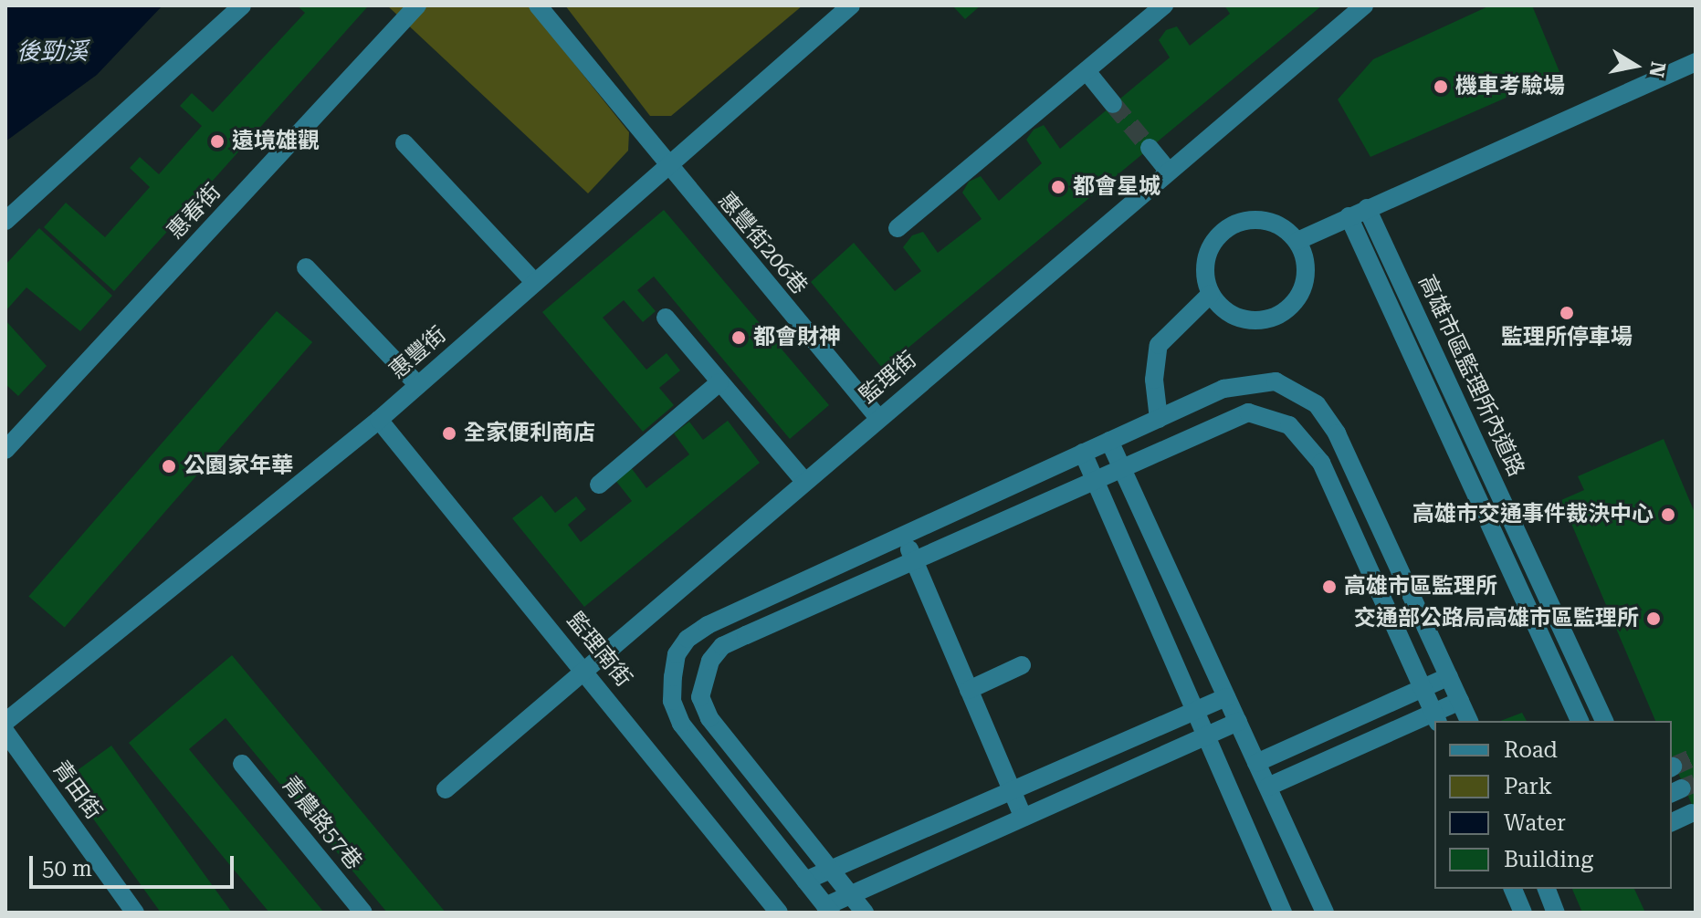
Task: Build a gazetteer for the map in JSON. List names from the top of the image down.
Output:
{
  "streets": {
    "street": [
      "惠春街",
      "惠豐街206巷",
      "惠豐街",
      "高雄市區監理所內道路",
      "監理街",
      "監理南街",
      "青田街",
      "青農路57巷"
    ]
  },
  "crossings": [
    ["惠豐街206巷", "惠豐街"],
    ["惠豐街206巷", "監理街"],
    ["惠豐街", "監理南街"],
    ["監理街", "監理南街"]
  ],
  "water": ["後勁溪"],
  "places": [
    "機車考驗場",
    "遠境雄觀",
    "都會星城",
    "監理所停車場",
    "都會財神",
    "全家便利商店",
    "公園家年華",
    "高雄市交通事件裁決中心",
    "高雄市區監理所",
    "交通部公路局高雄市區監理所"
  ],
  "legend": [
    "Road",
    "Park",
    "Water",
    "Building"
  ],
  "scale_bar": "50 m",
  "north": "right"
}
